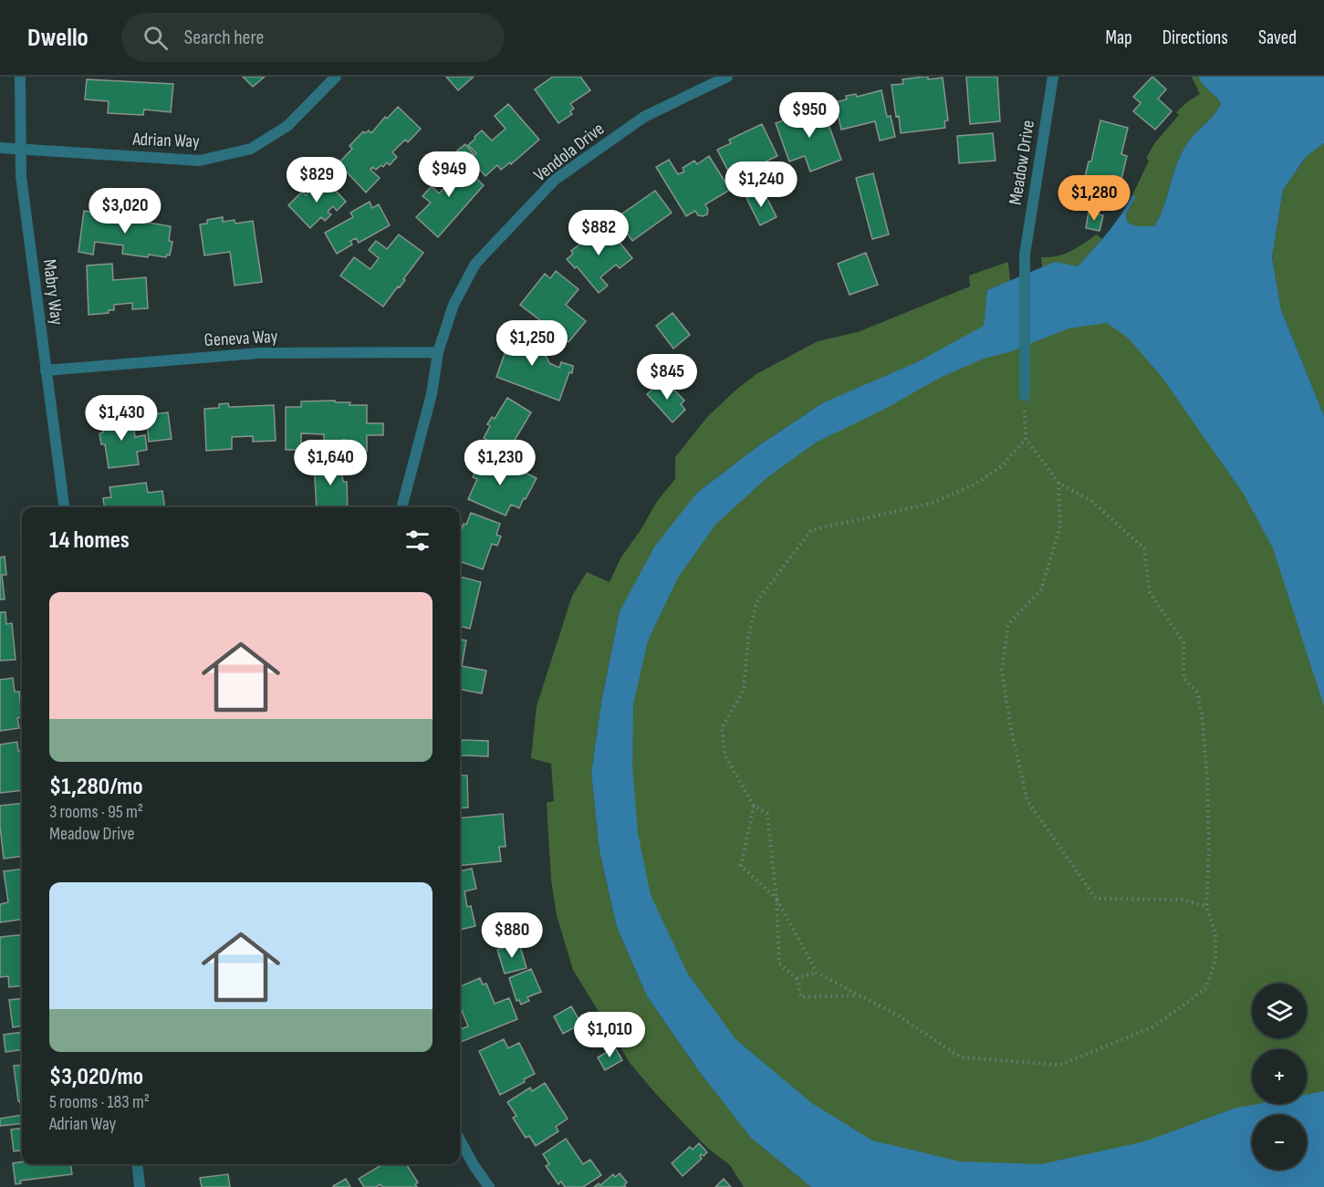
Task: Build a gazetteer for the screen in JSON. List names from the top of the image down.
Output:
{
  "streets": {
    "street": [
      "Adrian Way",
      "Vendola Drive",
      "Meadow Drive",
      "Mabry Way",
      "Geneva Way"
    ]
  },
  "crossings": [
    ["Adrian Way", "Mabry Way"],
    ["Vendola Drive", "Geneva Way"],
    ["Mabry Way", "Geneva Way"]
  ],
  "page": {
    "header": "Dwello",
    "search": "Search here",
    "nav": ["Map", "Directions", "Saved"],
    "price": [
      "$950",
      "$949",
      "$829",
      "$1,240",
      "$1,280",
      "$3,020",
      "$882",
      "$1,250",
      "$845",
      "$1,430",
      "$1,640",
      "$1,230",
      "$880",
      "$1,010"
    ],
    "heading": "14 homes",
    "list": [
      {
        "name": "$1,280/mo",
        "note": "3 rooms · 95 m² · Meadow Drive"
      },
      {
        "name": "$3,020/mo",
        "note": "5 rooms · 183 m² · Adrian Way"
      }
    ],
    "map_buttons": ["+", "−"]
  }
}
